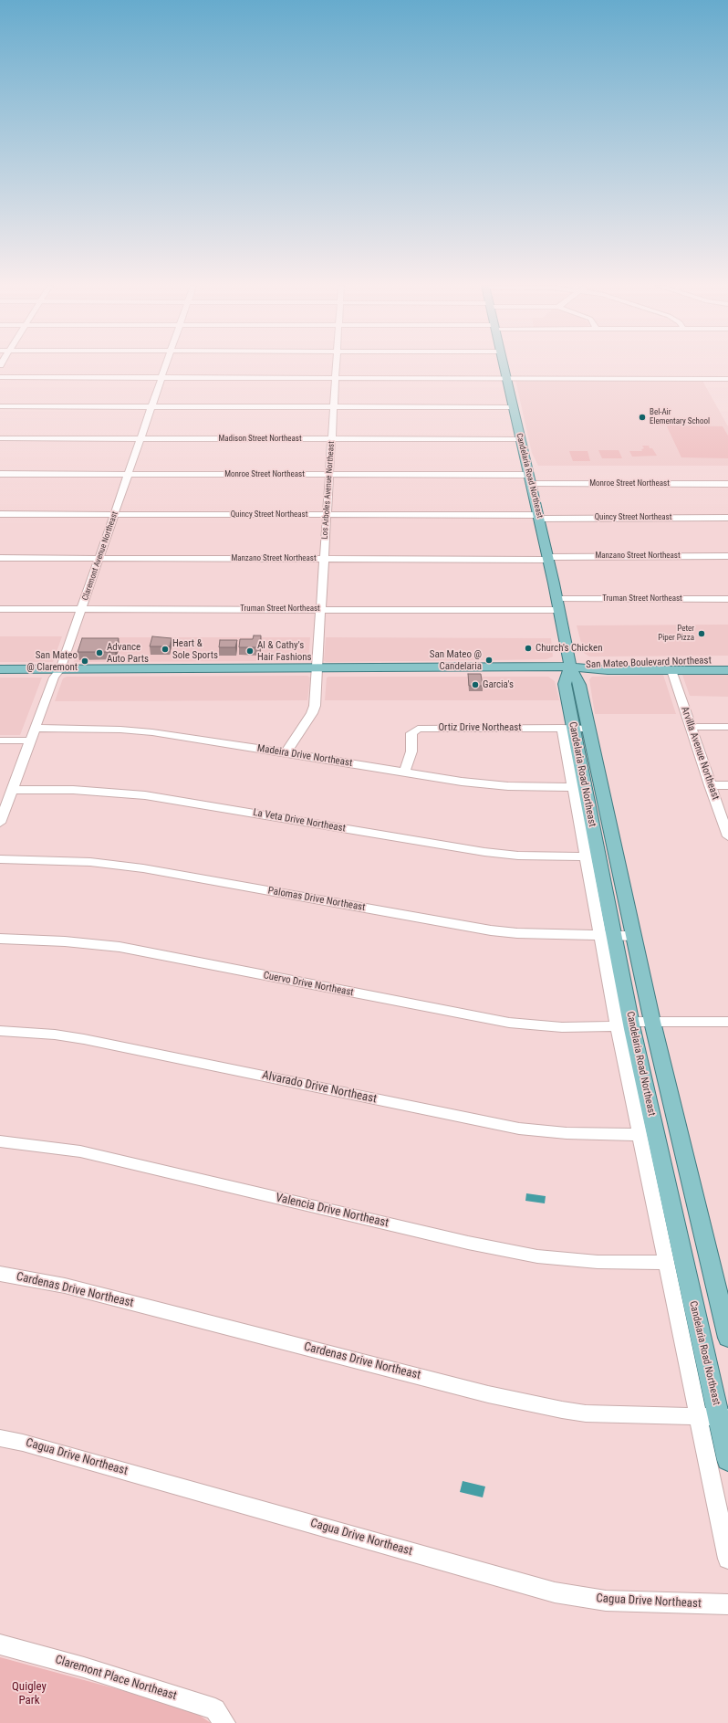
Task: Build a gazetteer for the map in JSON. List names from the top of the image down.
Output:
{
  "streets": {
    "main road": ["Candelaria Road Northeast", "San Mateo Boulevard Northeast"],
    "street": [
      "Madison Street Northeast",
      "Monroe Street Northeast",
      "Los Arboles Avenue Northeast",
      "Quincy Street Northeast",
      "Claremont Avenue Northeast",
      "Manzano Street Northeast",
      "Truman Street Northeast",
      "Ortiz Drive Northeast",
      "Arvilla Avenue Northeast",
      "Madeira Drive Northeast",
      "La Veta Drive Northeast",
      "Palomas Drive Northeast",
      "Cuervo Drive Northeast",
      "Alvarado Drive Northeast",
      "Valencia Drive Northeast",
      "Cardenas Drive Northeast",
      "Cagua Drive Northeast",
      "Claremont Place Northeast"
    ]
  },
  "crossings": [
    ["Madison Street Northeast", "Candelaria Road Northeast"],
    ["Madison Street Northeast", "Los Arboles Avenue Northeast"],
    ["Madison Street Northeast", "Claremont Avenue Northeast"],
    ["Monroe Street Northeast", "Candelaria Road Northeast"],
    ["Monroe Street Northeast", "Los Arboles Avenue Northeast"],
    ["Monroe Street Northeast", "Claremont Avenue Northeast"],
    ["Candelaria Road Northeast", "Quincy Street Northeast"],
    ["Candelaria Road Northeast", "Manzano Street Northeast"],
    ["Candelaria Road Northeast", "Truman Street Northeast"],
    ["Candelaria Road Northeast", "San Mateo Boulevard Northeast"],
    ["Candelaria Road Northeast", "Ortiz Drive Northeast"],
    ["Candelaria Road Northeast", "Palomas Drive Northeast"],
    ["Candelaria Road Northeast", "Cuervo Drive Northeast"],
    ["Candelaria Road Northeast", "Cardenas Drive Northeast"],
    ["Los Arboles Avenue Northeast", "Quincy Street Northeast"],
    ["Los Arboles Avenue Northeast", "Manzano Street Northeast"],
    ["Los Arboles Avenue Northeast", "Truman Street Northeast"],
    ["Los Arboles Avenue Northeast", "San Mateo Boulevard Northeast"],
    ["Los Arboles Avenue Northeast", "Madeira Drive Northeast"],
    ["Quincy Street Northeast", "Claremont Avenue Northeast"],
    ["Claremont Avenue Northeast", "Manzano Street Northeast"],
    ["Claremont Avenue Northeast", "Truman Street Northeast"],
    ["Claremont Avenue Northeast", "San Mateo Boulevard Northeast"],
    ["Claremont Avenue Northeast", "Madeira Drive Northeast"],
    ["Claremont Avenue Northeast", "La Veta Drive Northeast"],
    ["San Mateo Boulevard Northeast", "Arvilla Avenue Northeast"],
    ["Ortiz Drive Northeast", "Madeira Drive Northeast"]
  ],
  "parks": ["Quigley Park"],
  "places": [
    "Bel-Air Elementary School",
    "Peter Piper Pizza",
    "Church's Chicken",
    "Heart & Sole Sports",
    "Al & Cathy's Hair Fashions",
    "Advance Auto Parts",
    "San Mateo @ Candelaria",
    "San Mateo @ Claremont",
    "Garcia's"
  ]
}
